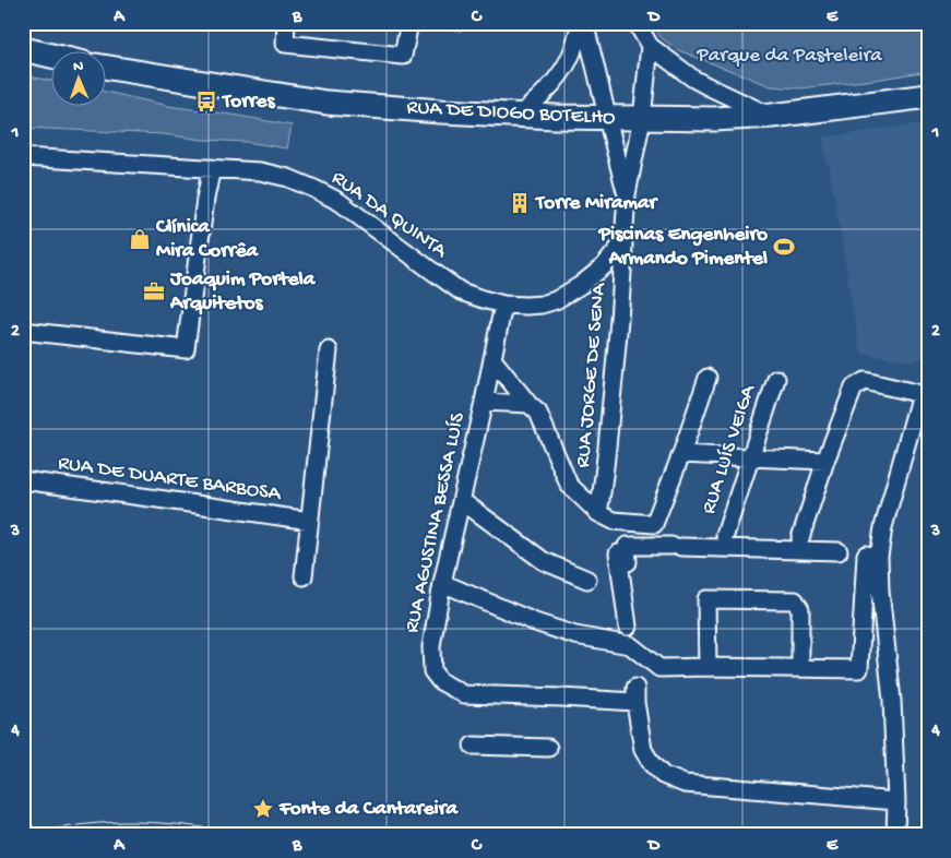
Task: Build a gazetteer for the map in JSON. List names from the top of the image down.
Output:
{
  "streets": {
    "main road": ["RUA DE DIOGO BOTELHO"],
    "street": [
      "RUA DA QUINTA",
      "RUA JORGE DE SENA",
      "RUA LUÍS VEIGA",
      "RUA DE DUARTE BARBOSA",
      "RUA AGUSTINA BESSA LUÍS"
    ]
  },
  "crossings": [
    ["RUA DA QUINTA", "RUA JORGE DE SENA"],
    ["RUA DA QUINTA", "RUA AGUSTINA BESSA LUÍS"]
  ],
  "parks": ["Parque da Pasteleira"],
  "places": {
    "bus stop": ["Torres"],
    "building": ["Torre Miramar"],
    "shop": ["Clínica Mira Corrêa"],
    "sports": ["Piscinas Engenheiro Armando Pimentel"],
    "office": ["Joaquim Portela Arquitetos"],
    "place": ["Fonte da Cantareira"]
  },
  "north": "top",
  "grid": {
    "columns": [
      "A",
      "B",
      "C",
      "D",
      "E"
    ],
    "rows": [
      "1",
      "2",
      "3",
      "4"
    ]
  }
}
